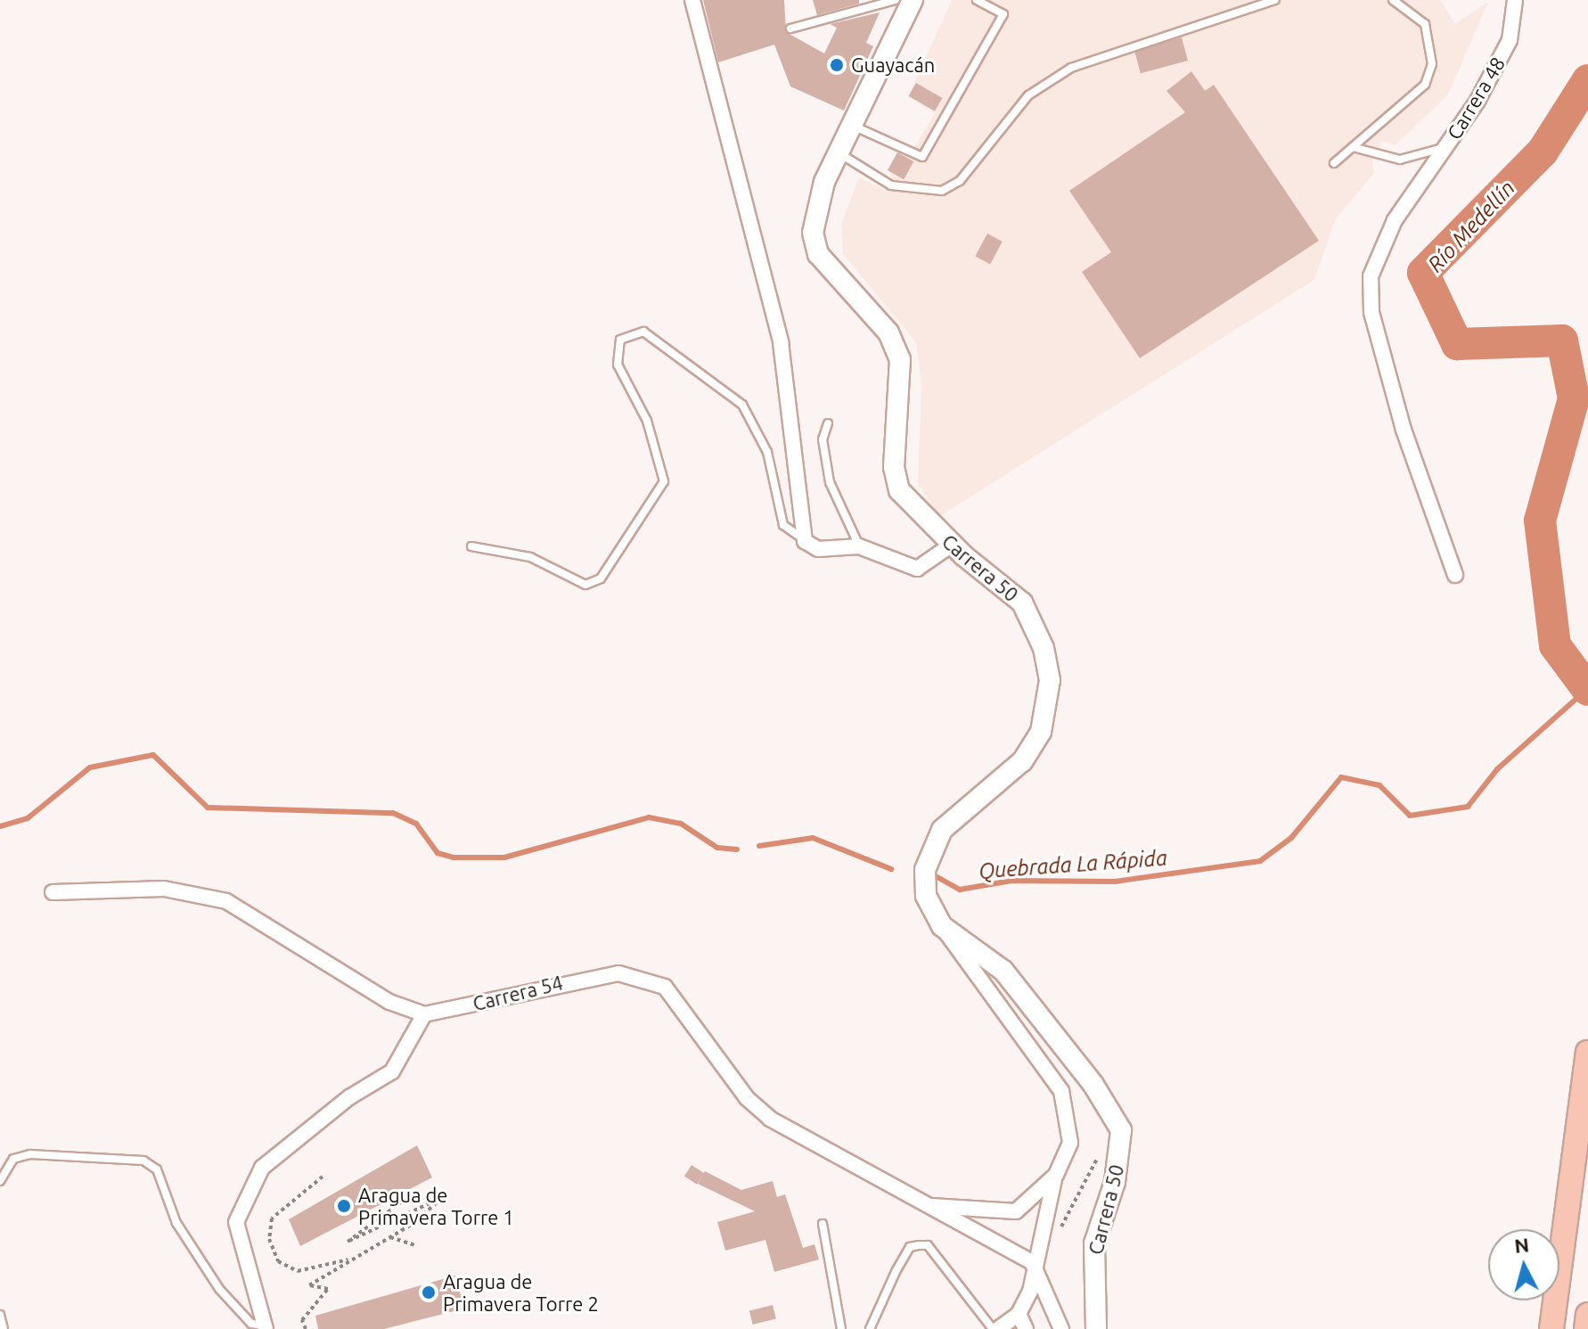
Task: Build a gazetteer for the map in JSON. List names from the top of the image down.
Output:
{
  "streets": {
    "main road": ["Carrera 50"],
    "street": ["Carrera 48", "Carrera 54"]
  },
  "crossings": [
    ["Carrera 50", "Carrera 54"]
  ],
  "water": ["Río Medellín", "Quebrada La Rápida"],
  "places": ["Guayacán", "Aragua de Primavera Torre 1", "Aragua de Primavera Torre 2"],
  "north": "top"
}
